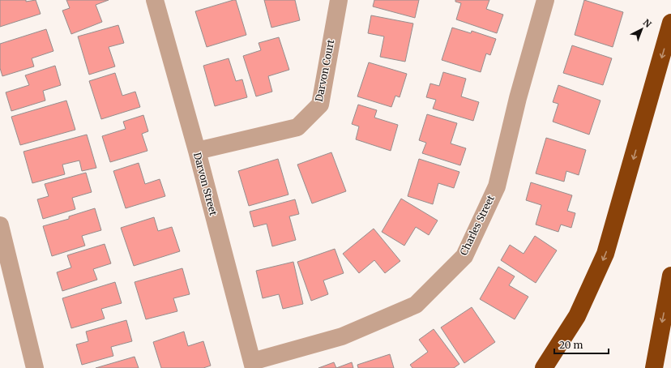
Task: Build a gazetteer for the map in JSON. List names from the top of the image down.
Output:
{
  "streets": {
    "street": ["Darvon Court", "Darvon Street", "Charles Street"]
  },
  "crossings": [
    ["Darvon Court", "Darvon Street"],
    ["Darvon Street", "Charles Street"]
  ],
  "scale_bar": "20 m",
  "north": "top right"
}
